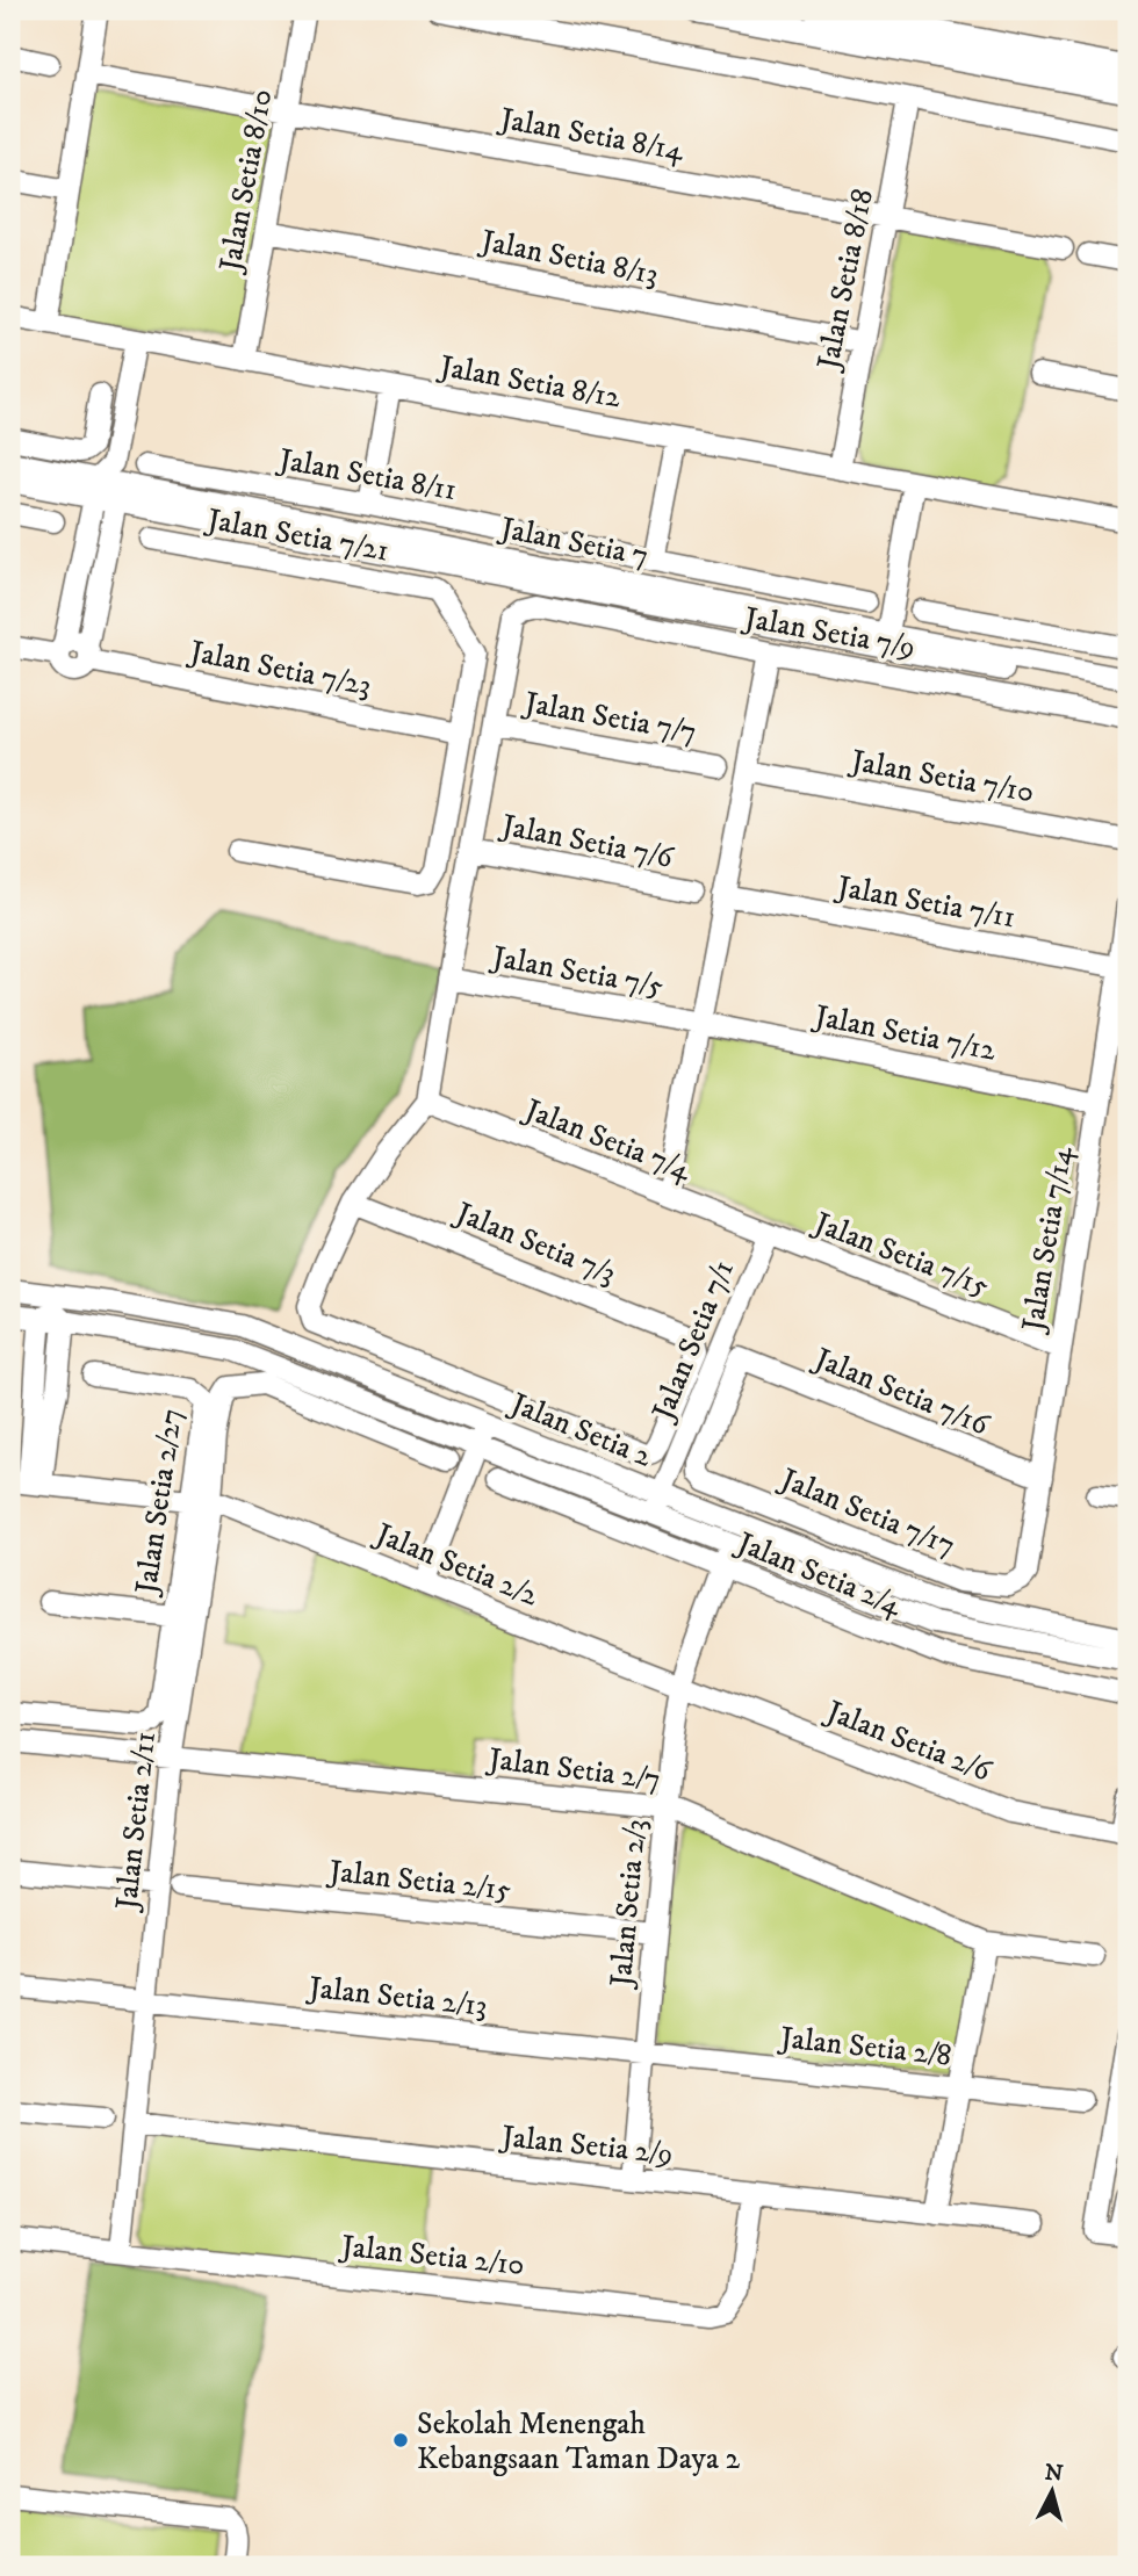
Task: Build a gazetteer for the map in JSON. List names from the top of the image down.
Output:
{
  "streets": {
    "street": [
      "Jalan Setia 8/14",
      "Jalan Setia 8/10",
      "Jalan Setia 8/13",
      "Jalan Setia 8/18",
      "Jalan Setia 8/12",
      "Jalan Setia 8/11",
      "Jalan Setia 7/21",
      "Jalan Setia 7",
      "Jalan Setia 7/9",
      "Jalan Setia 7/23",
      "Jalan Setia 7/7",
      "Jalan Setia 7/10",
      "Jalan Setia 7/6",
      "Jalan Setia 7/11",
      "Jalan Setia 7/5",
      "Jalan Setia 7/12",
      "Jalan Setia 7/4",
      "Jalan Setia 7/14",
      "Jalan Setia 7/3",
      "Jalan Setia 7/15",
      "Jalan Setia 7/1",
      "Jalan Setia 7/16",
      "Jalan Setia 2",
      "Jalan Setia 2/27",
      "Jalan Setia 7/17",
      "Jalan Setia 2/2",
      "Jalan Setia 2/4",
      "Jalan Setia 2/6",
      "Jalan Setia 2/7",
      "Jalan Setia 2/11",
      "Jalan Setia 2/15",
      "Jalan Setia 2/3",
      "Jalan Setia 2/13",
      "Jalan Setia 2/8",
      "Jalan Setia 2/9",
      "Jalan Setia 2/10"
    ]
  },
  "crossings": [
    ["Jalan Setia 8/14", "Jalan Setia 8/10"],
    ["Jalan Setia 8/14", "Jalan Setia 8/18"],
    ["Jalan Setia 8/10", "Jalan Setia 8/13"],
    ["Jalan Setia 8/10", "Jalan Setia 8/12"],
    ["Jalan Setia 8/13", "Jalan Setia 8/18"],
    ["Jalan Setia 8/18", "Jalan Setia 8/12"],
    ["Jalan Setia 7/21", "Jalan Setia 7/23"],
    ["Jalan Setia 7/9", "Jalan Setia 7/7"],
    ["Jalan Setia 7/11", "Jalan Setia 7/14"],
    ["Jalan Setia 7/5", "Jalan Setia 7/12"],
    ["Jalan Setia 7/12", "Jalan Setia 7/14"],
    ["Jalan Setia 7/4", "Jalan Setia 7/15"],
    ["Jalan Setia 7/4", "Jalan Setia 7/1"],
    ["Jalan Setia 7/14", "Jalan Setia 7/15"],
    ["Jalan Setia 7/14", "Jalan Setia 7/16"],
    ["Jalan Setia 7/14", "Jalan Setia 7/17"],
    ["Jalan Setia 7/15", "Jalan Setia 7/1"],
    ["Jalan Setia 7/1", "Jalan Setia 2"],
    ["Jalan Setia 7/16", "Jalan Setia 7/17"],
    ["Jalan Setia 2", "Jalan Setia 2/3"],
    ["Jalan Setia 2/27", "Jalan Setia 2/2"],
    ["Jalan Setia 2/27", "Jalan Setia 2/11"],
    ["Jalan Setia 2/2", "Jalan Setia 2/6"],
    ["Jalan Setia 2/2", "Jalan Setia 2/11"],
    ["Jalan Setia 2/2", "Jalan Setia 2/3"],
    ["Jalan Setia 2/4", "Jalan Setia 2/3"],
    ["Jalan Setia 2/6", "Jalan Setia 2/3"],
    ["Jalan Setia 2/7", "Jalan Setia 2/11"],
    ["Jalan Setia 2/7", "Jalan Setia 2/3"],
    ["Jalan Setia 2/11", "Jalan Setia 2/13"],
    ["Jalan Setia 2/11", "Jalan Setia 2/9"],
    ["Jalan Setia 2/11", "Jalan Setia 2/10"],
    ["Jalan Setia 2/15", "Jalan Setia 2/3"],
    ["Jalan Setia 2/3", "Jalan Setia 2/13"],
    ["Jalan Setia 2/3", "Jalan Setia 2/8"],
    ["Jalan Setia 2/3", "Jalan Setia 2/9"],
    ["Jalan Setia 2/13", "Jalan Setia 2/8"],
    ["Jalan Setia 2/9", "Jalan Setia 2/10"]
  ],
  "places": ["Sekolah Menengah Kebangsaan Taman Daya 2"],
  "north": "top"
}
